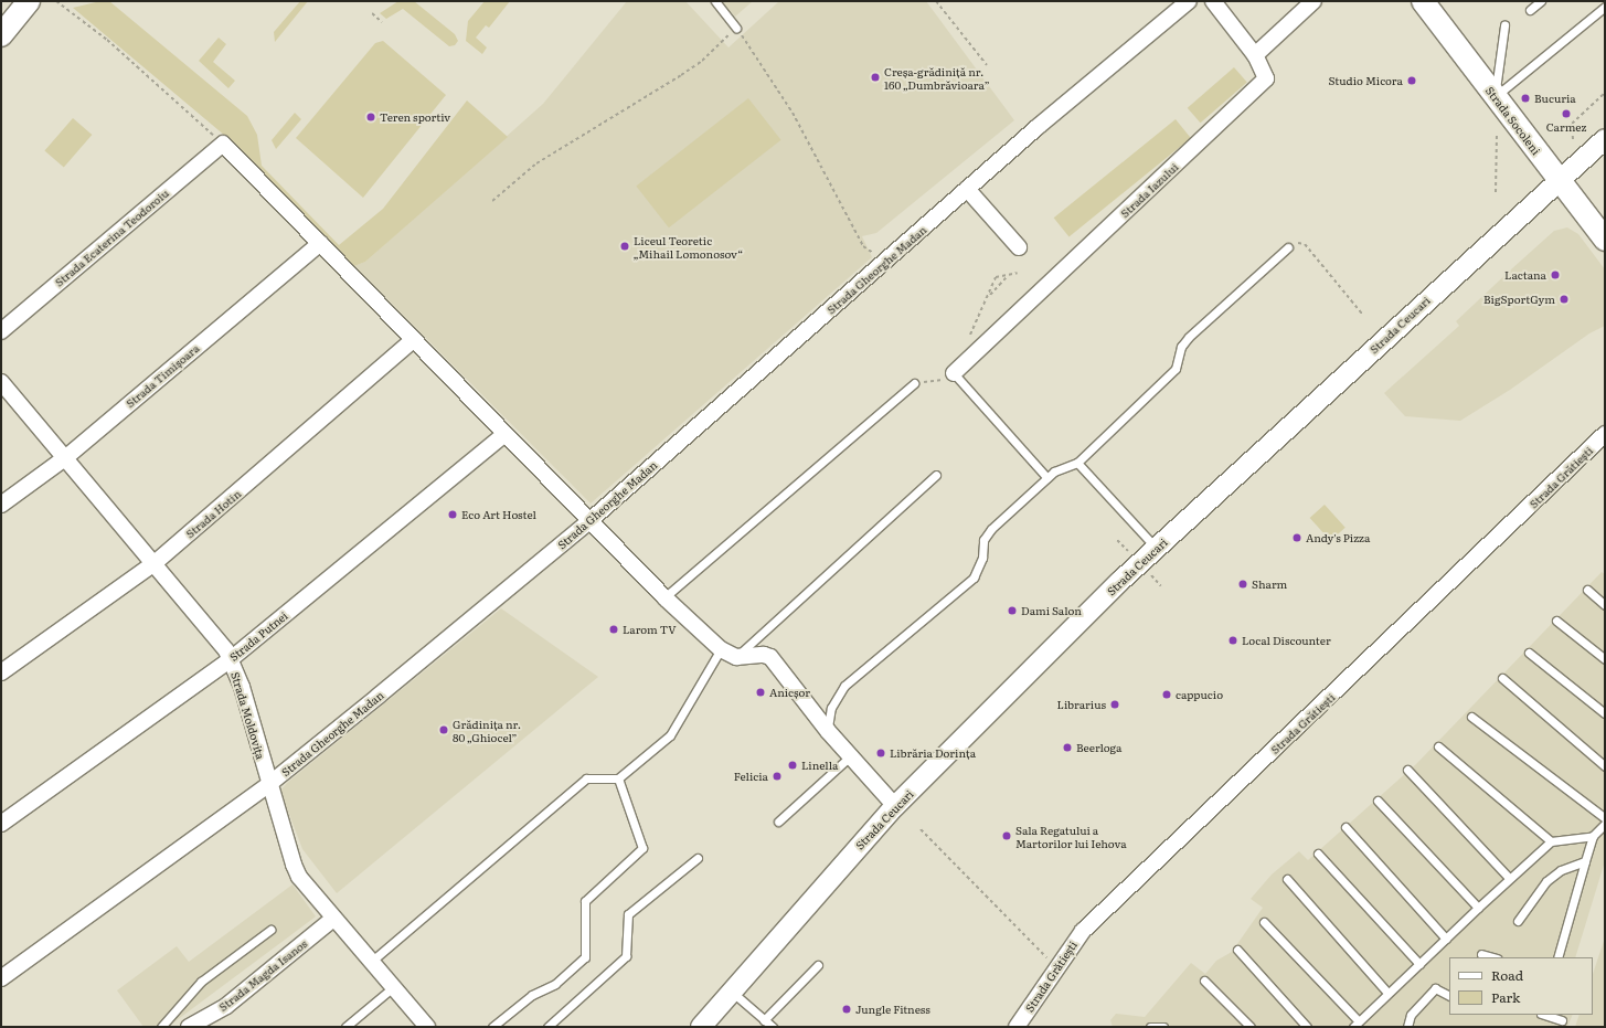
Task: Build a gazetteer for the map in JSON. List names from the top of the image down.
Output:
{
  "streets": {
    "main road": ["Strada Socoleni"],
    "street": [
      "Strada Iazului",
      "Strada Ecaterina Teodoroiu",
      "Strada Gheorghe Madan",
      "Strada Ceucari",
      "Strada Timișoara",
      "Strada Grătiești",
      "Strada Hotin",
      "Strada Putnei",
      "Strada Moldovița",
      "Strada Magda Isanos"
    ]
  },
  "crossings": [
    ["Strada Socoleni", "Strada Ceucari"],
    ["Strada Gheorghe Madan", "Strada Moldovița"],
    ["Strada Timișoara", "Strada Moldovița"],
    ["Strada Hotin", "Strada Moldovița"],
    ["Strada Putnei", "Strada Moldovița"],
    ["Strada Moldovița", "Strada Magda Isanos"]
  ],
  "places": [
    "Creșa-grădiniță nr. 160 „Dumbrăvioara”",
    "Studio Micora",
    "Bucuria",
    "Carmez",
    "Teren sportiv",
    "Liceul Teoretic „Mihail Lomonosov“",
    "Lactana",
    "BigSportGym",
    "Eco Art Hostel",
    "Andy's Pizza",
    "Sharm",
    "Dami Salon",
    "Larom TV",
    "Local Discounter",
    "Anicșor",
    "cappucio",
    "Librarius",
    "Grădinița nr. 80 „Ghiocel”",
    "Beerloga",
    "Librăria Dorința",
    "Linella",
    "Felicia",
    "Sala Regatului a Martorilor lui Iehova",
    "Jungle Fitness"
  ],
  "legend": ["Road", "Park"]
}
